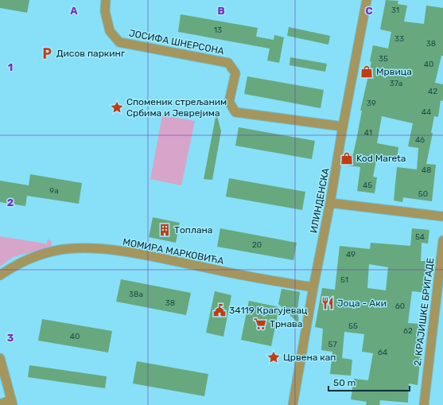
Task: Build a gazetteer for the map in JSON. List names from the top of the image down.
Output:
{
  "streets": {
    "street": [
      "ЈОСИФА ШНЕРСОНА",
      "ИЛИНДЕНСКА",
      "МОМИРА МАРКОВИЋА",
      "2. КРАЈИШКЕ БРИГАДЕ"
    ]
  },
  "crossings": [
    ["ЈОСИФА ШНЕРСОНА", "ИЛИНДЕНСКА"],
    ["ИЛИНДЕНСКА", "МОМИРА МАРКОВИЋА"]
  ],
  "places": {
    "parking": ["Дисов паркинг"],
    "shop": ["Мрвица", "Kod Mareta"],
    "place": ["Споменик стрељаним Србима и Јеврејима", "Црвена кап"],
    "building": ["Топлана"],
    "restaurant": ["Јоца - Аки"],
    "public building": ["34119 Крагујевац"],
    "supermarket": ["Трнава"]
  },
  "house_numbers": [
    "31",
    "13",
    "33",
    "38",
    "35",
    "40",
    "37a",
    "42",
    "39",
    "44",
    "41",
    "46",
    "48",
    "45",
    "9a",
    "50",
    "54",
    "20",
    "49",
    "51",
    "38a",
    "38",
    "60",
    "55",
    "62",
    "40",
    "57",
    "64"
  ],
  "scale_bar": "50 m",
  "grid": {
    "columns": ["A", "B", "C"],
    "rows": ["1", "2", "3"]
  }
}
